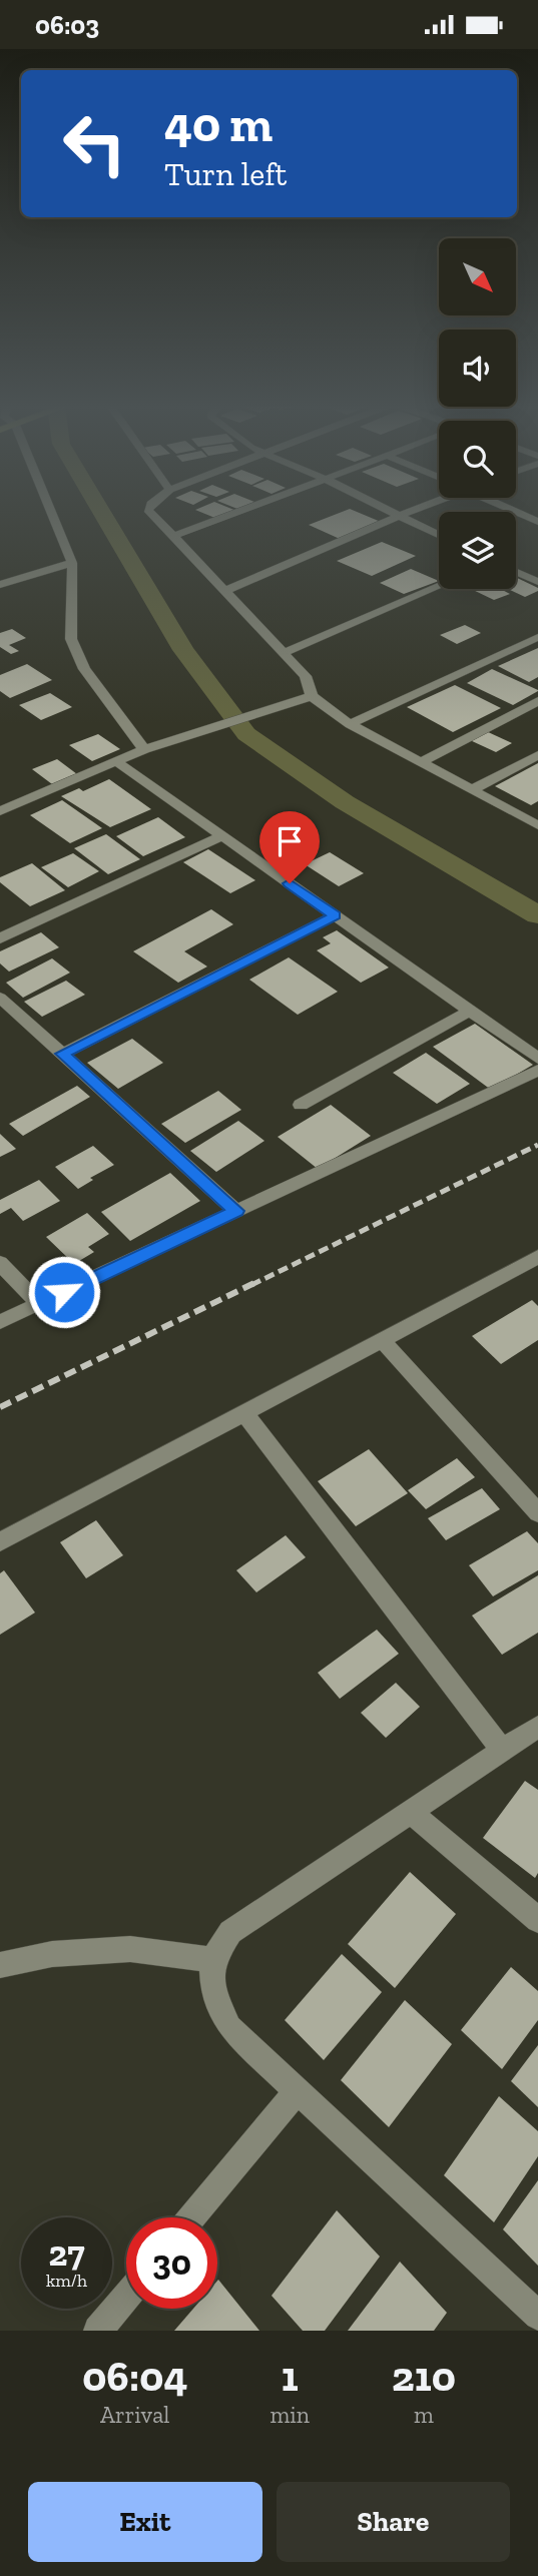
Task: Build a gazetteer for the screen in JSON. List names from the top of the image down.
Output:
{
  "north": "bottom right",
  "page": {
    "status": "06:03",
    "turn": ["40 m", "Turn left"],
    "speed": "27 km/h",
    "limit": "30",
    "eta": [
      "06:04",
      "Arrival",
      "1",
      "min",
      "210",
      "m"
    ],
    "buttons": ["Exit", "Share"]
  }
}
